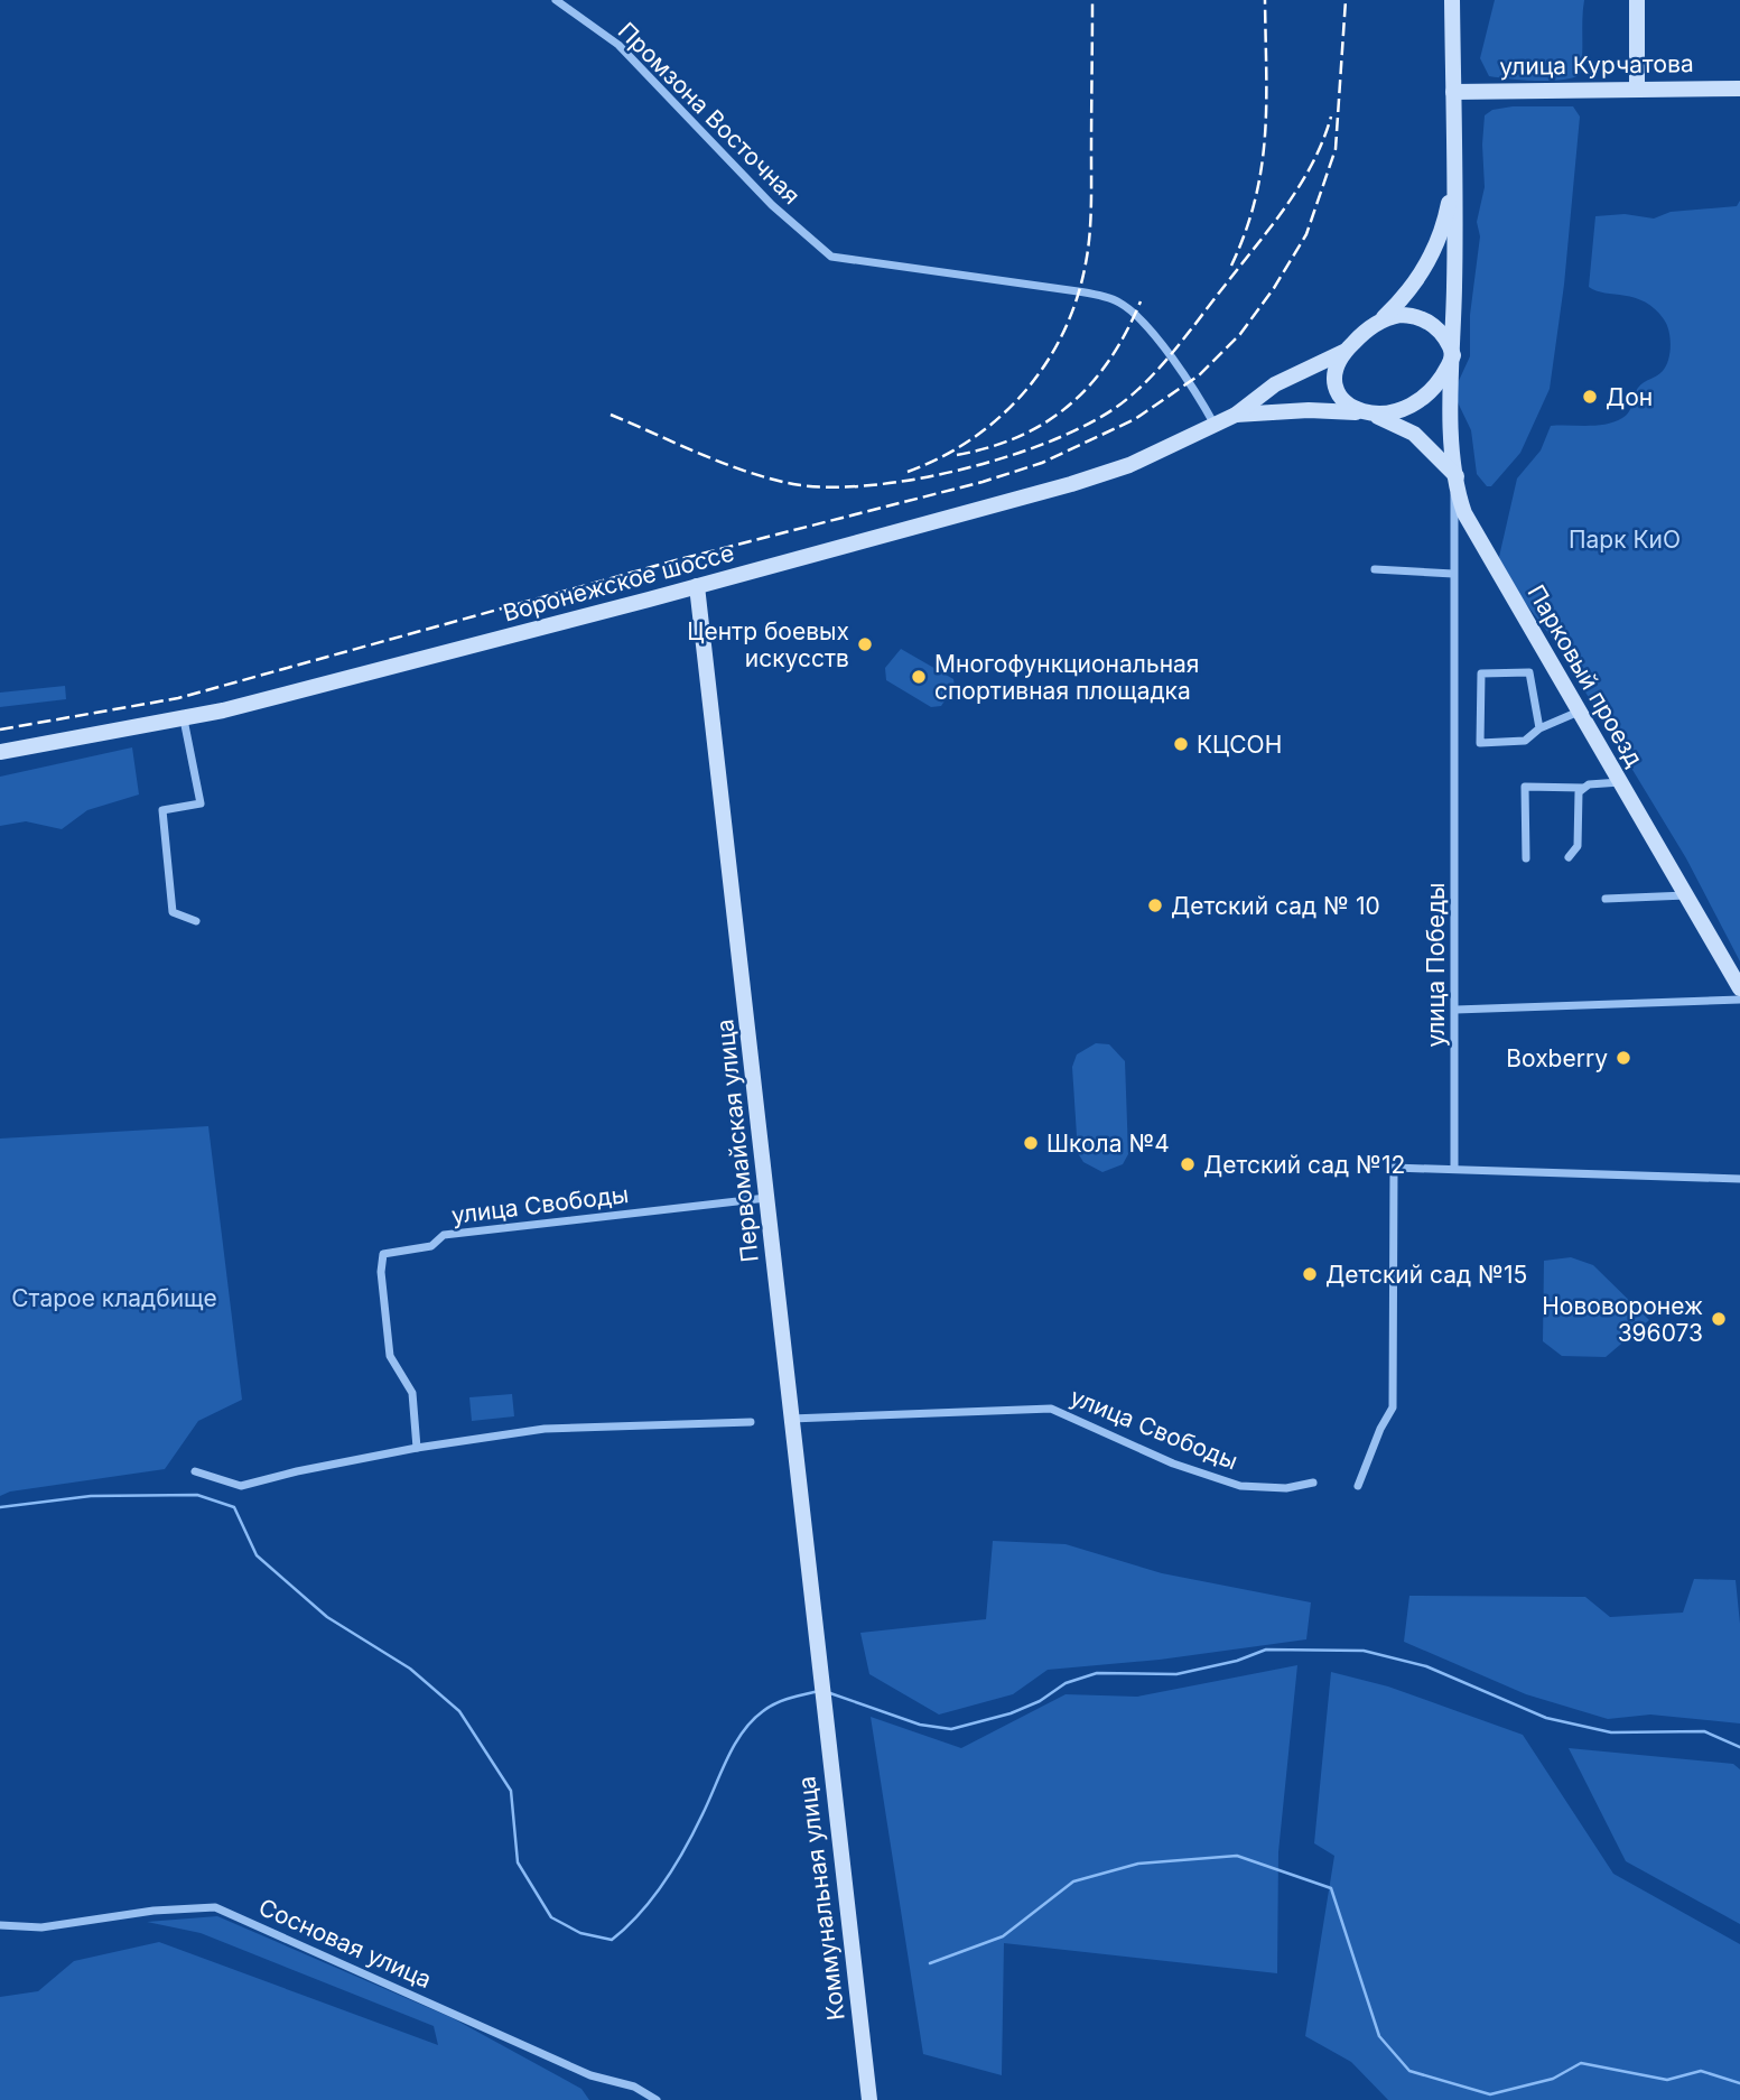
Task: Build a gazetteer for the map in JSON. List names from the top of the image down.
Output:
{
  "streets": {
    "street": [
      "улица Курчатова",
      "Промзона Восточная",
      "Воронежское шоссе",
      "Парковый проезд",
      "улица Победы",
      "Первомайская улица",
      "улица Свободы",
      "Коммунальная улица",
      "Сосновая улица"
    ]
  },
  "crossings": [
    ["Промзона Восточная", "Воронежское шоссе"],
    ["Воронежское шоссе", "Парковый проезд"],
    ["Воронежское шоссе", "Первомайская улица"],
    ["Парковый проезд", "улица Победы"],
    ["Первомайская улица", "улица Свободы"],
    ["Первомайская улица", "Коммунальная улица"]
  ],
  "parks": ["Парк КиО", "Старое кладбище"],
  "places": [
    "Дон",
    "Центр боевых искусств",
    "Многофункциональная спортивная площадка",
    "КЦСОН",
    "Детский сад № 10",
    "Boxberry",
    "Школа №4",
    "Детский сад №12",
    "Детский сад №15",
    "Нововоронеж 396073"
  ]
}
